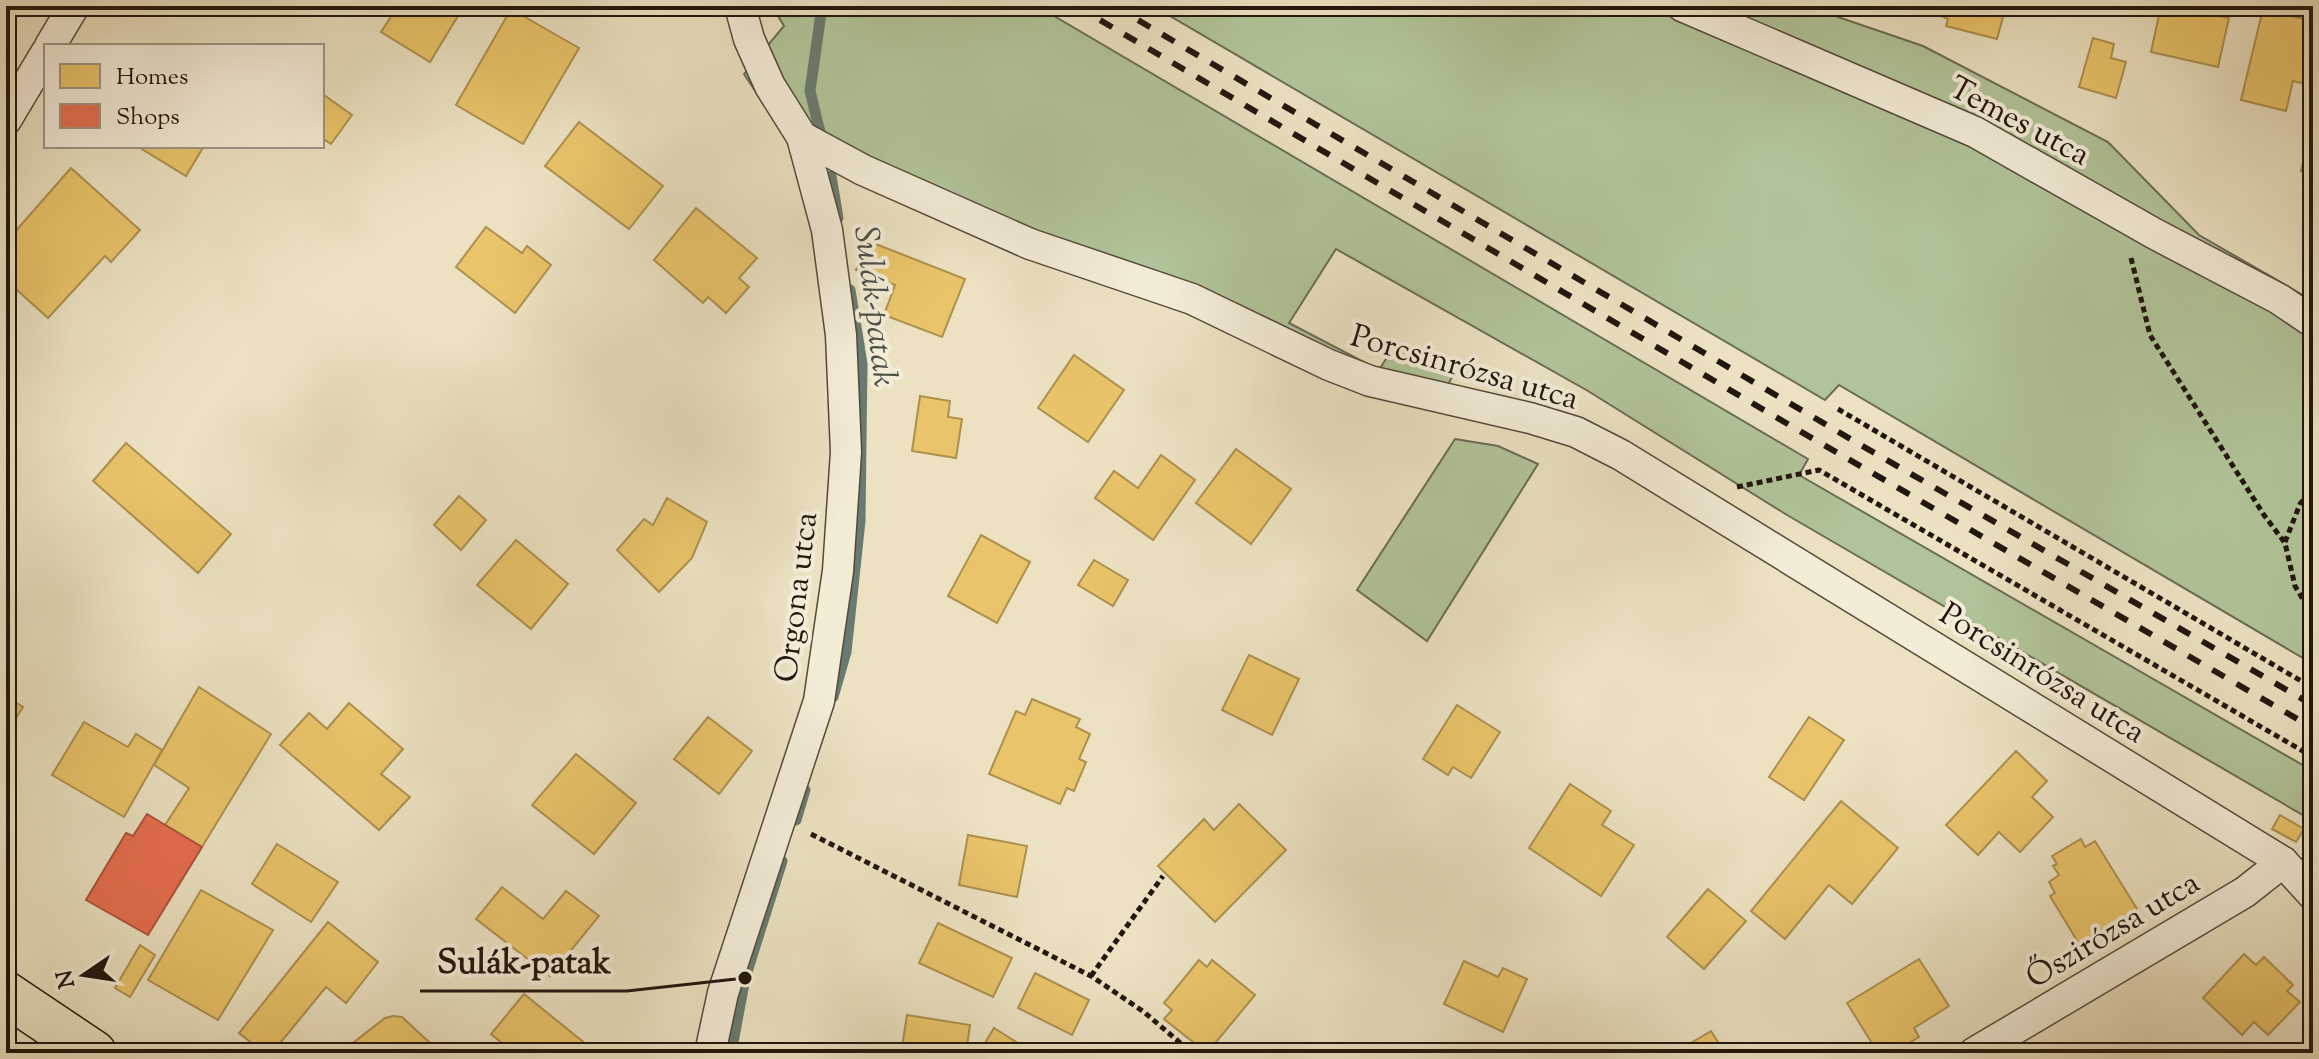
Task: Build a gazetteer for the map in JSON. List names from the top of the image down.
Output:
{
  "streets": {
    "street": [
      "Temes utca",
      "Porcsinrózsa utca",
      "Orgona utca",
      "Őszirózsa utca"
    ]
  },
  "crossings": [
    ["Porcsinrózsa utca", "Orgona utca"],
    ["Porcsinrózsa utca", "Őszirózsa utca"]
  ],
  "water": ["Sulák-patak"],
  "places": ["Sulák-patak"],
  "legend": ["Homes", "Shops"],
  "north": "left"
}
